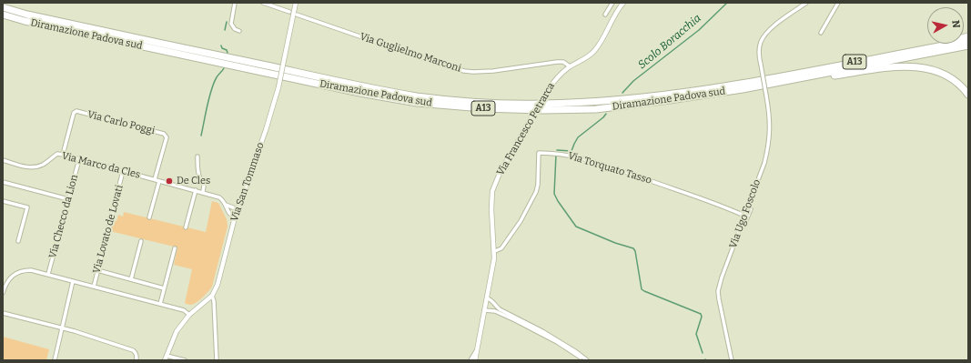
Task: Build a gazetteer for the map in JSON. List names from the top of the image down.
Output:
{
  "streets": {
    "highway": ["Diramazione Padova sud", "A13"],
    "street": [
      "Via Guglielmo Marconi",
      "Via Carlo Poggi",
      "Via Francesco Petrarca",
      "Via Marco da Cles",
      "Via Torquato Tasso",
      "Via San Tommaso",
      "Via Ugo Foscolo",
      "Via Checco da Lion",
      "Via Lovato de Lovati"
    ]
  },
  "crossings": [
    ["Via Guglielmo Marconi", "Via Francesco Petrarca"],
    ["Via Carlo Poggi", "Via Marco da Cles"],
    ["Via Francesco Petrarca", "Via Torquato Tasso"],
    ["Via Marco da Cles", "Via San Tommaso"],
    ["Via Marco da Cles", "Via Checco da Lion"],
    ["Via Marco da Cles", "Via Lovato de Lovati"],
    ["Via Torquato Tasso", "Via Ugo Foscolo"]
  ],
  "water": ["Scolo Boracchia"],
  "places": ["De Cles"],
  "north": "right"
}
